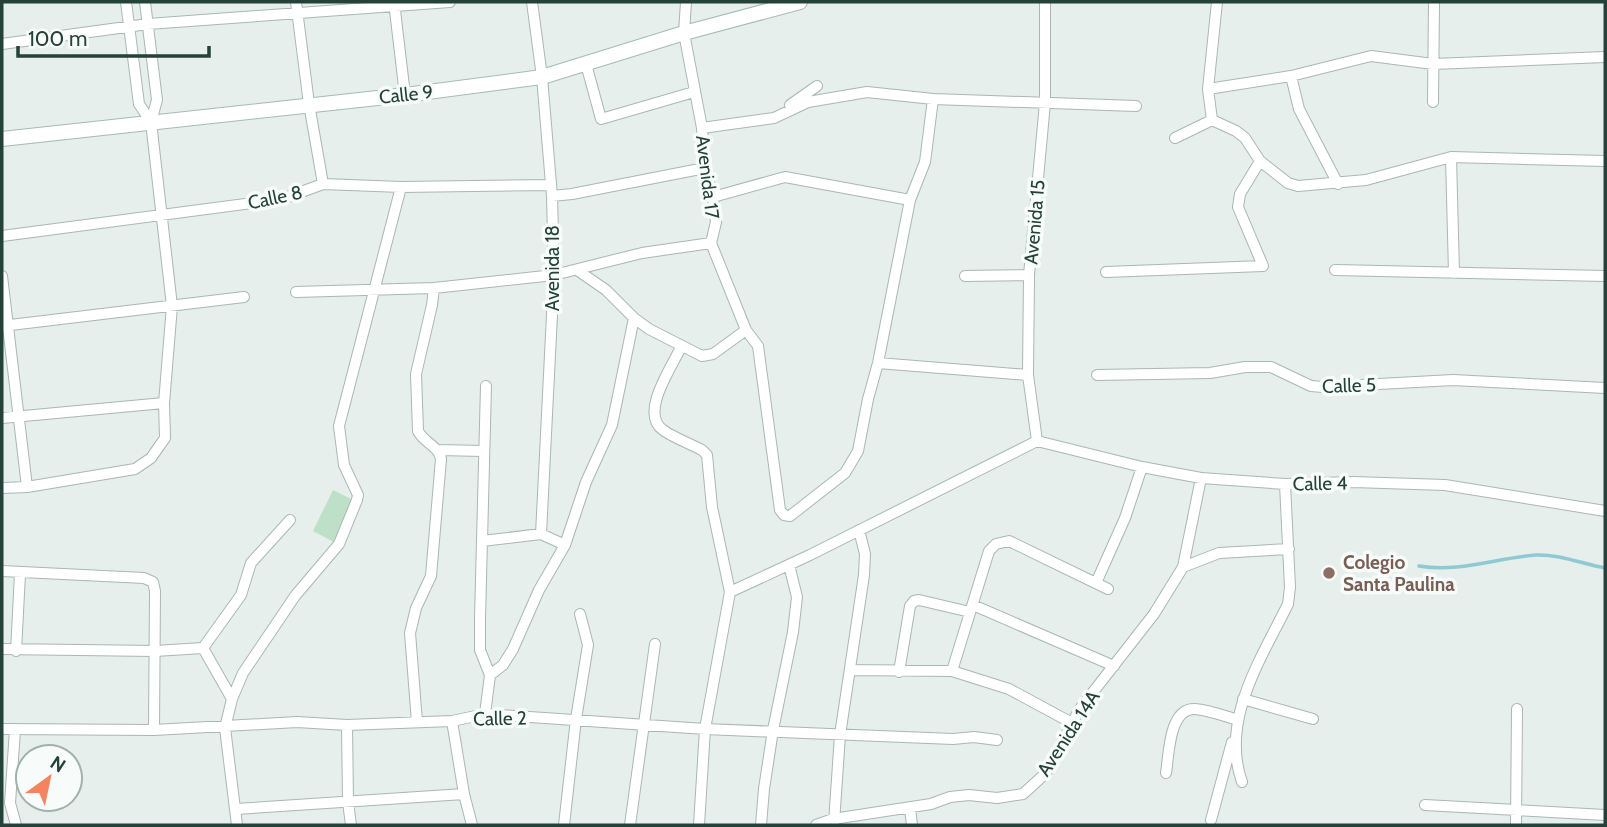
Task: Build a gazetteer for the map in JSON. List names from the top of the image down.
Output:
{
  "streets": {
    "street": [
      "Calle 9",
      "Avenida 17",
      "Calle 8",
      "Avenida 15",
      "Avenida 18",
      "Calle 5",
      "Calle 4",
      "Calle 2",
      "Avenida 14A"
    ]
  },
  "crossings": [
    ["Calle 9", "Avenida 17"],
    ["Calle 9", "Avenida 18"],
    ["Avenida 17", "Calle 8"],
    ["Calle 8", "Avenida 18"],
    ["Avenida 15", "Calle 4"]
  ],
  "places": ["Colegio Santa Paulina"],
  "scale_bar": "100 m",
  "north": "top right"
}
